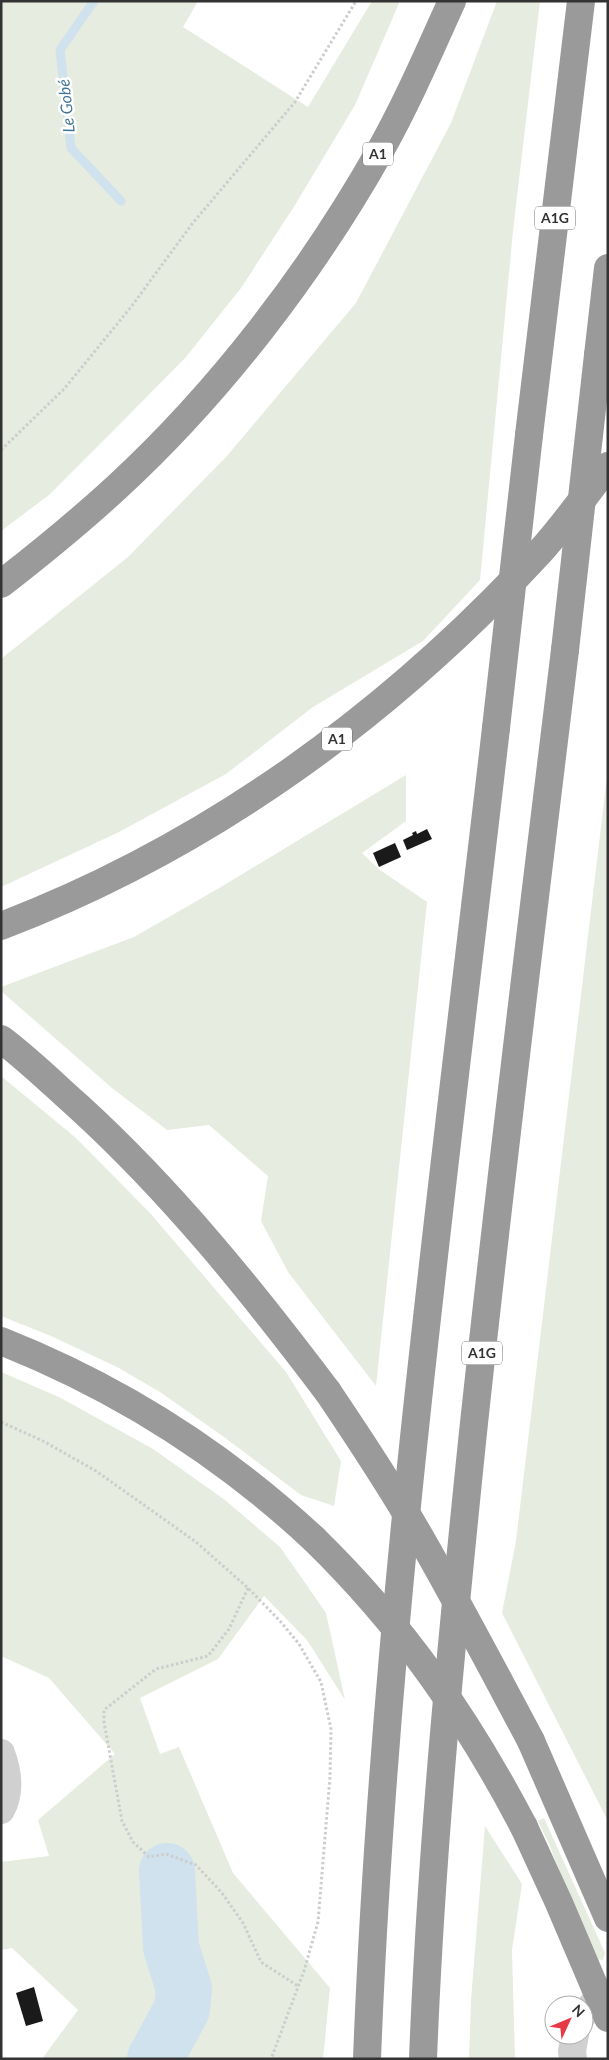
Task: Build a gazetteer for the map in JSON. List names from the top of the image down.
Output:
{
  "streets": {
    "highway": ["A1", "A1G"]
  },
  "water": ["Le Gobé"],
  "north": "top right"
}
